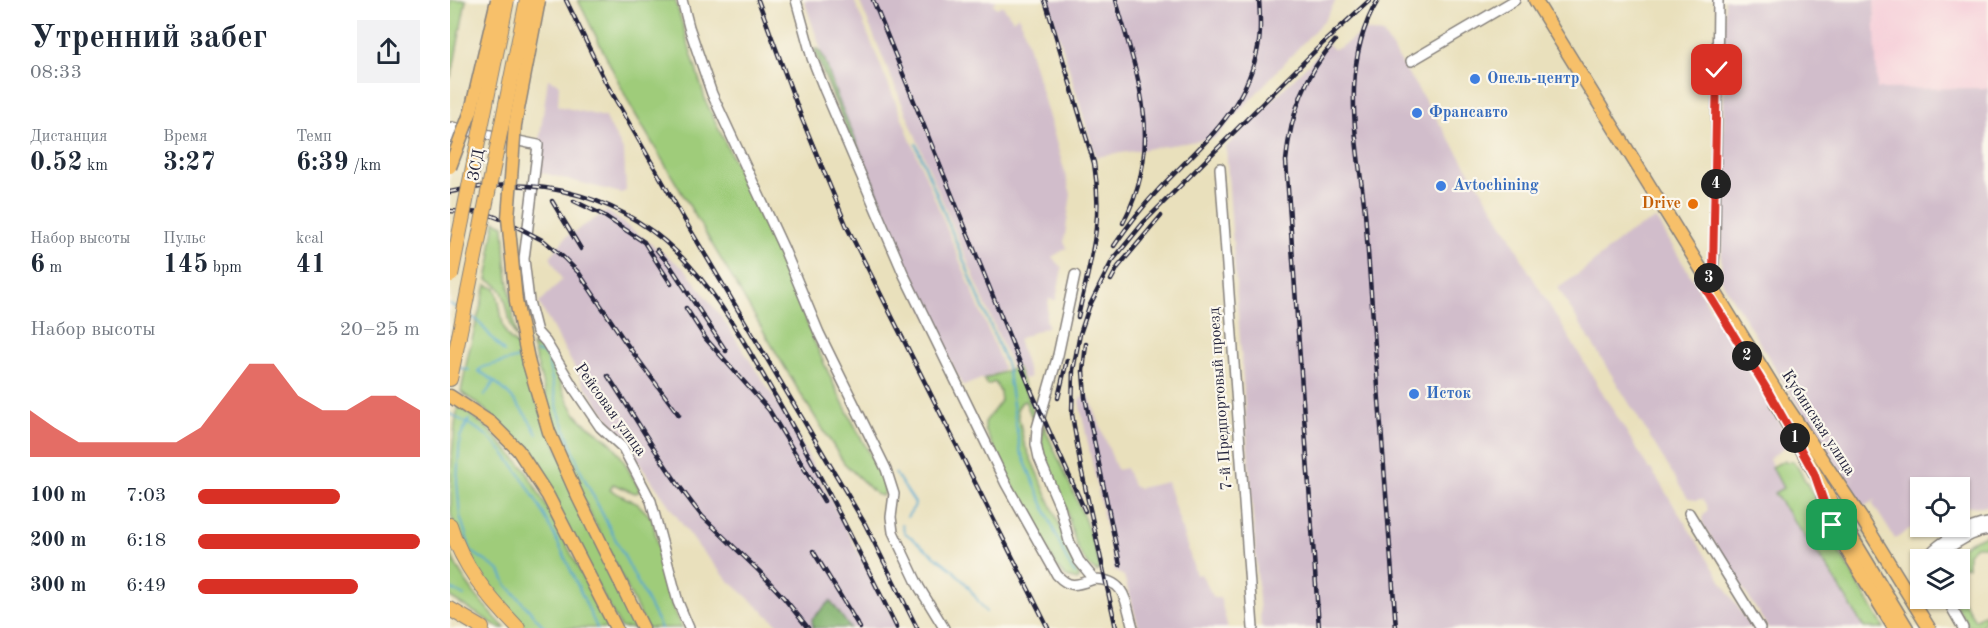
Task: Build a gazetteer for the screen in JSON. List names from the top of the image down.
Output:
{
  "streets": {
    "highway": ["ЗСД"],
    "main road": ["Кубинская улица"],
    "street": ["7-й Предпортовый проезд", "Рейсовая улица"]
  },
  "places": [
    "Опель-центр",
    "Франсавто",
    "Avtochining",
    "Drive",
    "Исток"
  ],
  "page": {
    "heading": ["Утренний забег", "08:33"],
    "stats": [
      ["Дистанция", "0.52 km"],
      ["Время", "3:27"],
      ["Темп", "6:39 /km"],
      ["Набор высоты", "6 m"],
      ["Пульс", "145 bpm"],
      ["kcal", "41"]
    ],
    "pins": [
      "4",
      "3",
      "2",
      "1"
    ],
    "chart": ["Набор высоты", "20–25 m"],
    "list": [
      {
        "name": "100 m",
        "note": "7:03"
      },
      {
        "name": "200 m",
        "note": "6:18"
      },
      {
        "name": "300 m",
        "note": "6:49"
      }
    ]
  }
}
